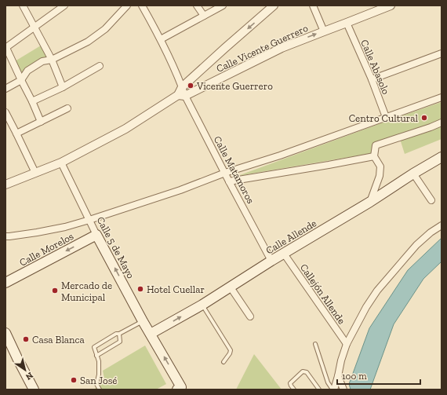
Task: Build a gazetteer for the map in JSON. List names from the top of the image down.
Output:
{
  "streets": {
    "main road": ["Calle Allende", "Calle 5 de Mayo", "Calle Morelos"],
    "street": [
      "Calle Vicente Guerrero",
      "Calle Abasolo",
      "Calle Matamoros",
      "Callejón Allende"
    ]
  },
  "crossings": [
    ["Calle Vicente Guerrero", "Calle Abasolo"],
    ["Calle Vicente Guerrero", "Calle Matamoros"],
    ["Calle Vicente Guerrero", "Calle 5 de Mayo"],
    ["Calle Matamoros", "Calle Allende"],
    ["Calle Allende", "Calle 5 de Mayo"],
    ["Calle Allende", "Callejón Allende"],
    ["Calle 5 de Mayo", "Calle Morelos"]
  ],
  "one_way": ["Calle 5 de Mayo", "Calle Morelos"],
  "places": [
    "Vicente Guerrero",
    "Centro Cultural",
    "Hotel Cuellar",
    "Mercado de Municipal",
    "Casa Blanca",
    "San José"
  ],
  "scale_bar": "100 m",
  "north": "bottom right"
}
